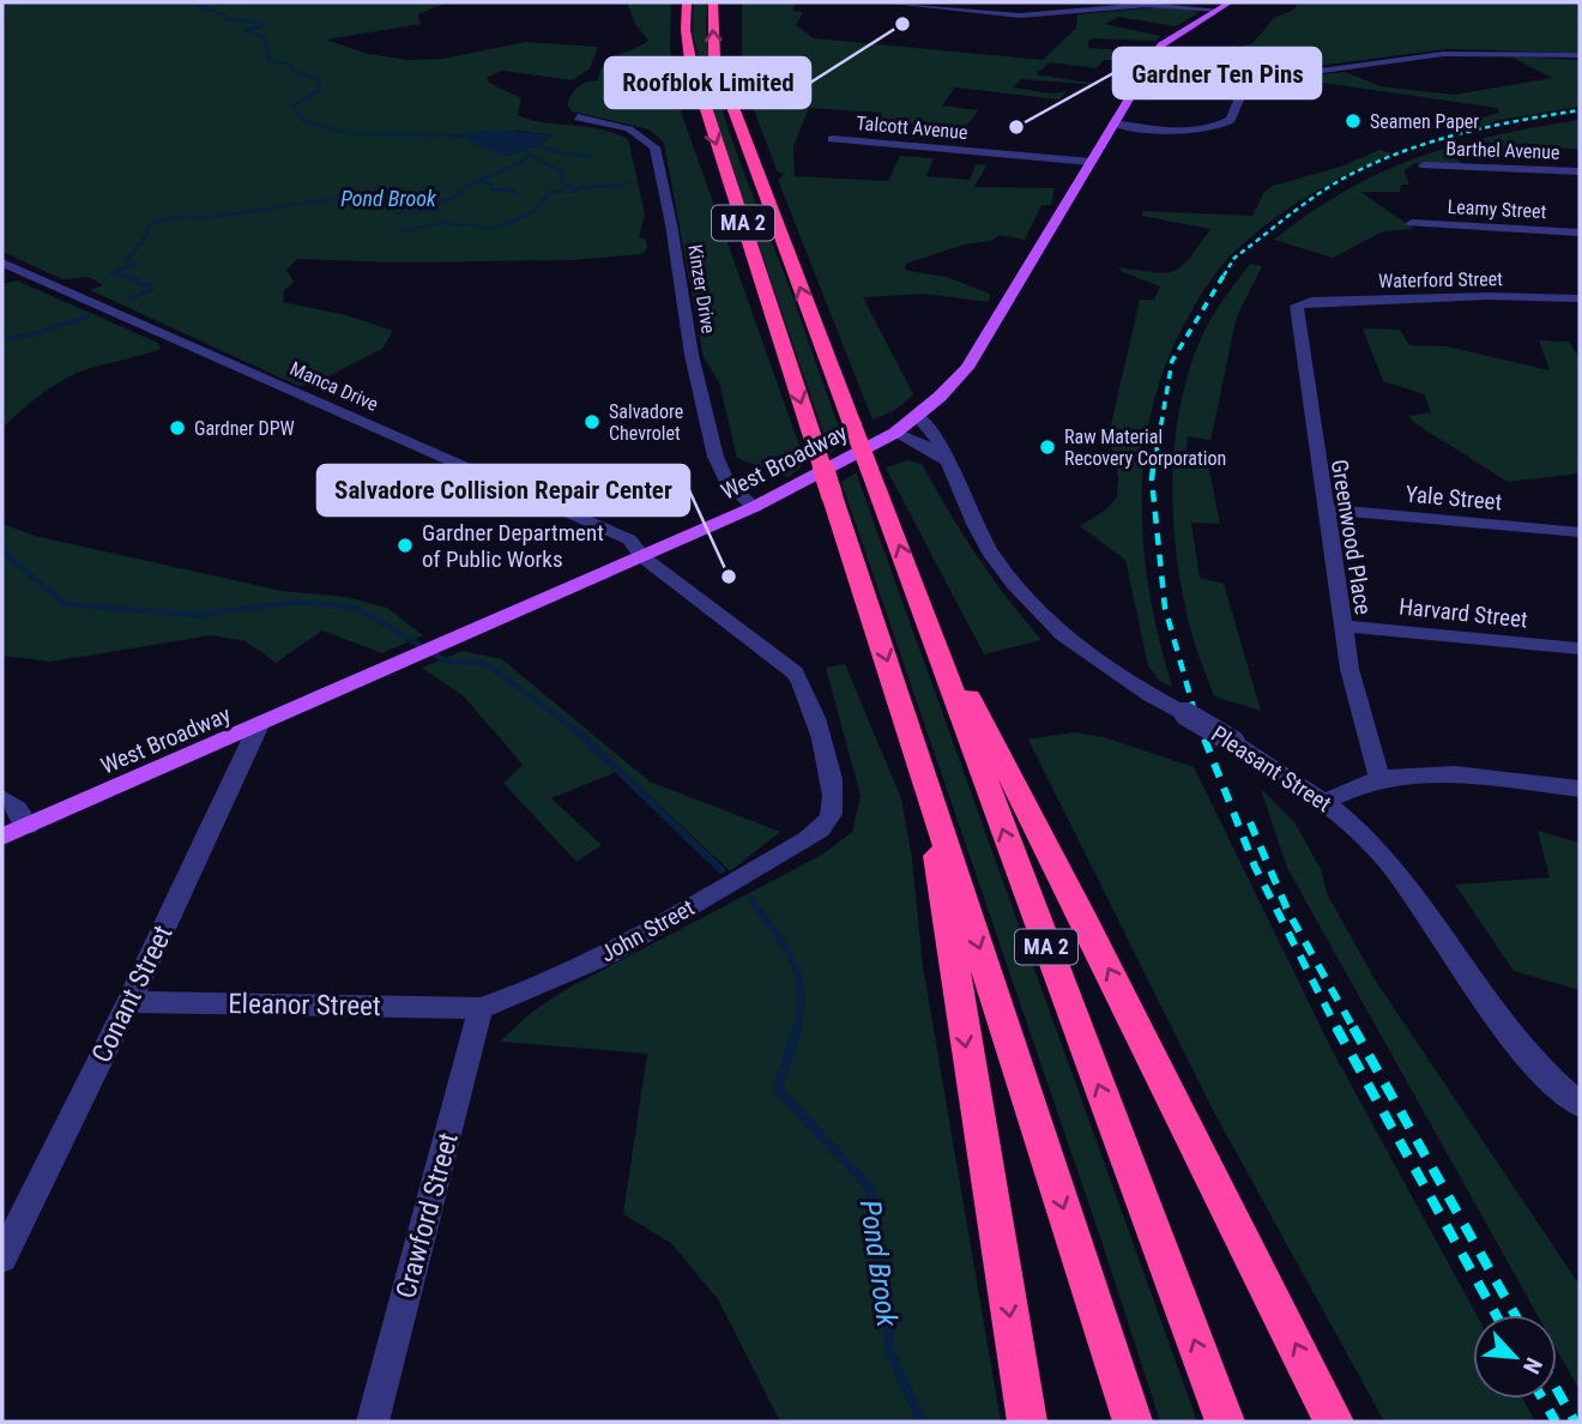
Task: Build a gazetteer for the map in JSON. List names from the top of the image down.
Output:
{
  "streets": {
    "highway": ["MA 2"],
    "main road": ["West Broadway"],
    "street": [
      "Talcott Avenue",
      "Barthel Avenue",
      "Leamy Street",
      "Waterford Street",
      "Kinzer Drive",
      "Manca Drive",
      "Yale Street",
      "Greenwood Place",
      "Harvard Street",
      "Pleasant Street",
      "John Street",
      "Conant Street",
      "Eleanor Street",
      "Crawford Street"
    ]
  },
  "crossings": [
    ["Talcott Avenue", "West Broadway"],
    ["Waterford Street", "Greenwood Place"],
    ["Kinzer Drive", "West Broadway"],
    ["Manca Drive", "West Broadway"],
    ["Manca Drive", "John Street"],
    ["West Broadway", "Pleasant Street"],
    ["West Broadway", "Conant Street"],
    ["Yale Street", "Greenwood Place"],
    ["Greenwood Place", "Harvard Street"],
    ["John Street", "Eleanor Street"],
    ["John Street", "Crawford Street"],
    ["Conant Street", "Eleanor Street"],
    ["Eleanor Street", "Crawford Street"]
  ],
  "water": ["Pond Brook"],
  "places": [
    "Roofblok Limited",
    "Seamen Paper",
    "Gardner Ten Pins",
    "Salvadore Chevrolet",
    "Gardner DPW",
    "Raw Material Recovery Corporation",
    "Gardner Department of Public Works",
    "Salvadore Collision Repair Center"
  ],
  "north": "bottom right"
}
